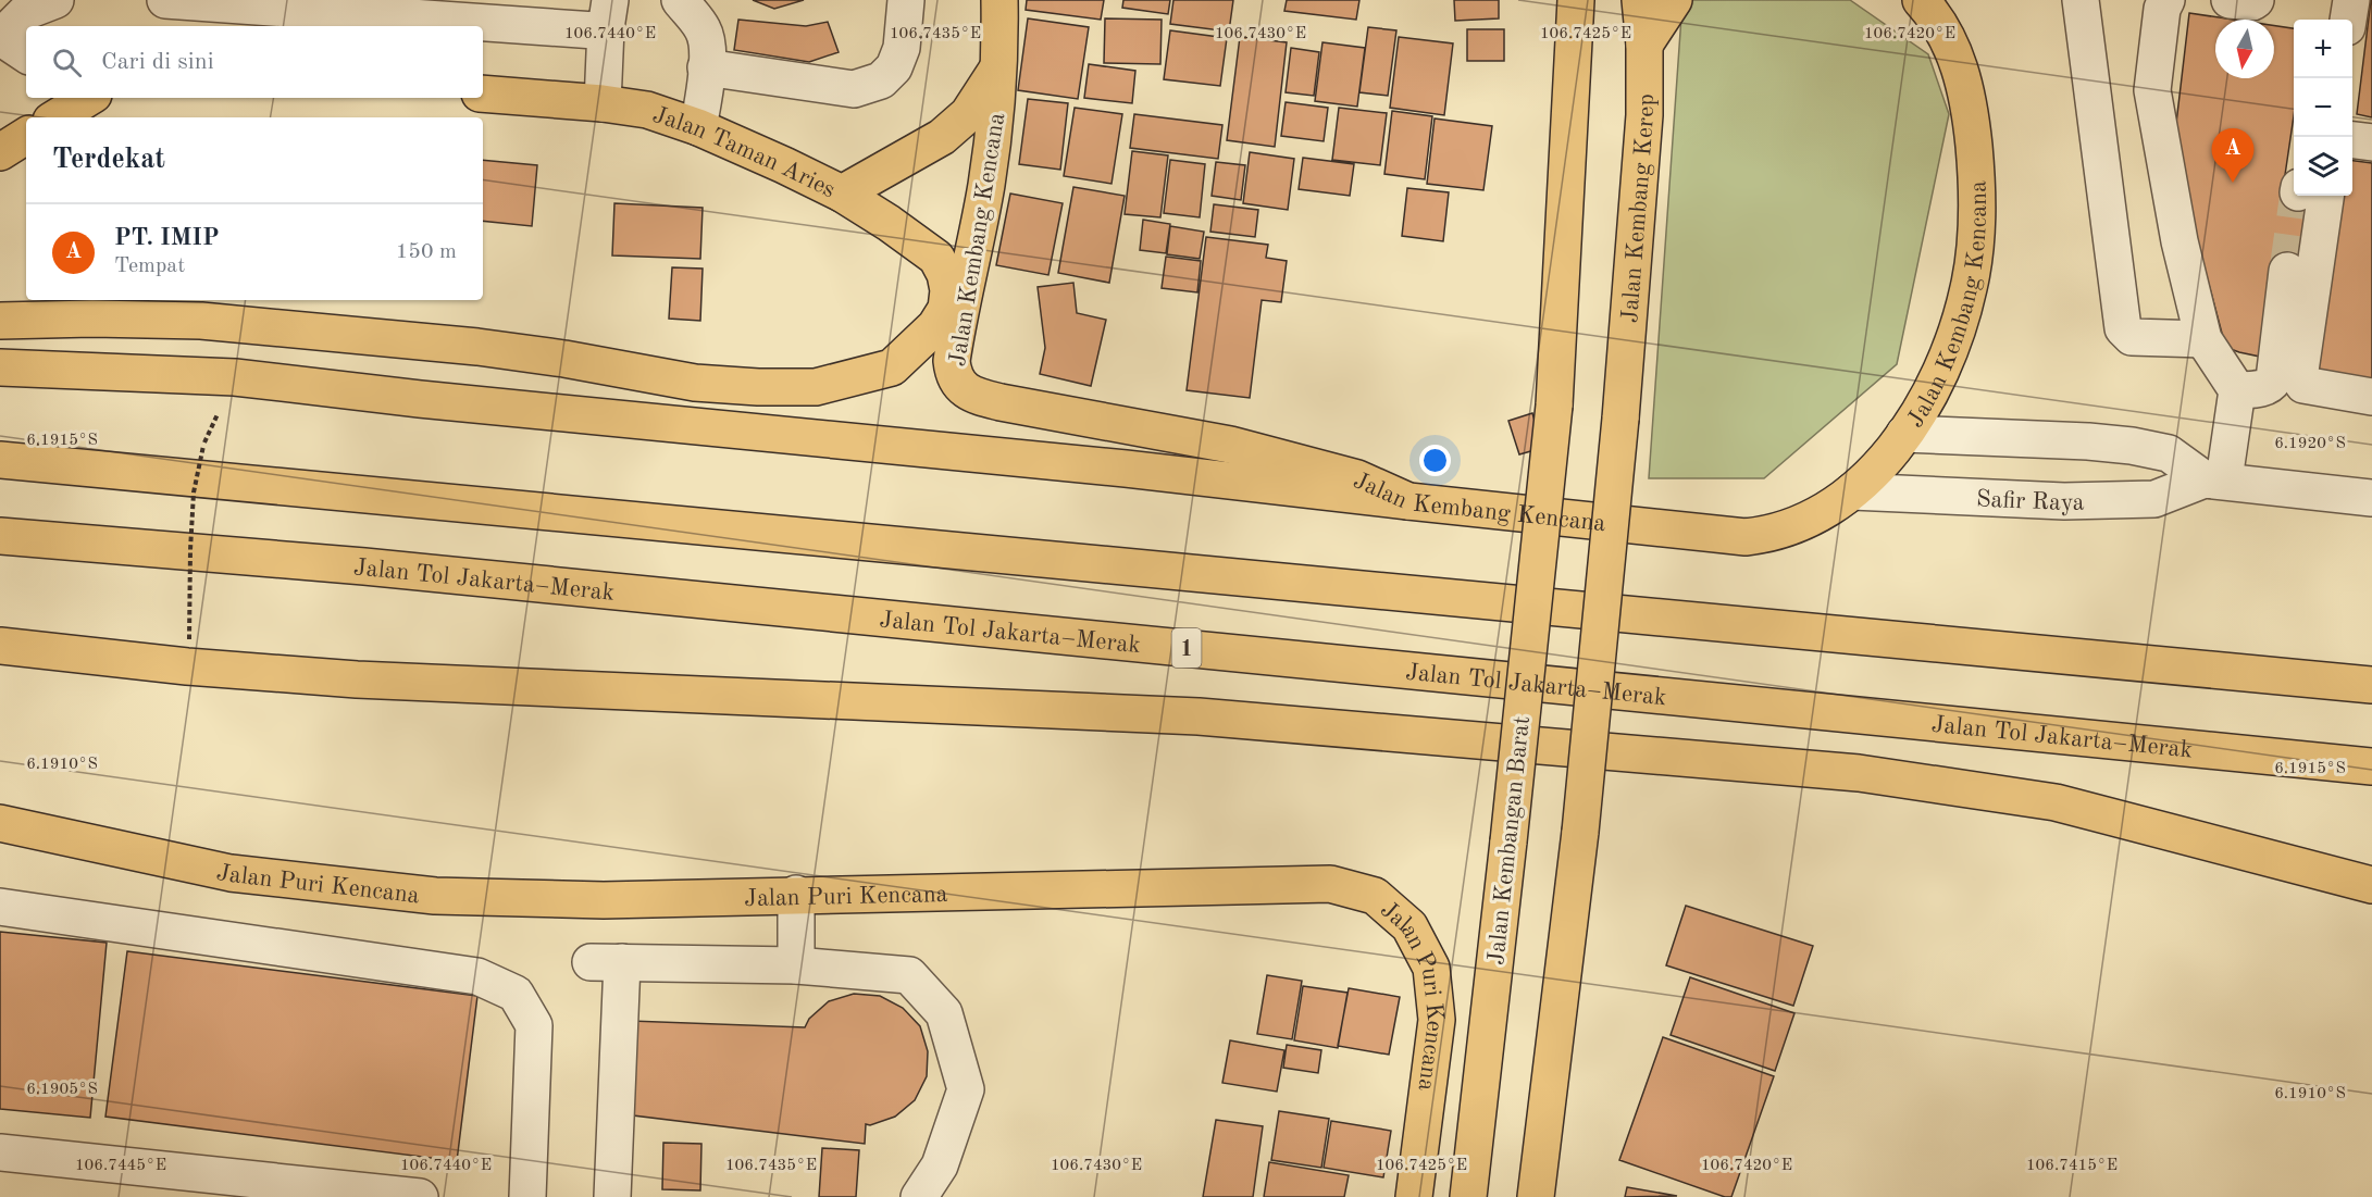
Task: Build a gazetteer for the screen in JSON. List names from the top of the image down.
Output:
{
  "streets": {
    "main road": [
      "Jalan Taman Aries",
      "Jalan Kembang Kerep",
      "Jalan Kembang Kencana",
      "Jalan Tol Jakarta–Merak",
      "1",
      "Jalan Kembangan Barat",
      "Jalan Puri Kencana"
    ],
    "street": ["Safir Raya"]
  },
  "crossings": [
    ["Jalan Taman Aries", "Jalan Kembang Kencana"],
    ["Jalan Kembang Kencana", "Safir Raya"]
  ],
  "north": "bottom",
  "page": {
    "map_buttons": ["+", "−"],
    "search": "Cari di sini",
    "heading": "Terdekat",
    "pins": "A",
    "list": [
      {
        "mark": "A",
        "name": "PT. IMIP",
        "note": "Tempat",
        "value": "150 m"
      }
    ]
  },
  "coordinates": [
    "106.7440°E",
    "106.7435°E",
    "106.7430°E",
    "106.7425°E",
    "106.7420°E",
    "6.1915°S",
    "6.1920°S",
    "6.1910°S",
    "6.1905°S",
    "106.7445°E",
    "106.7415°E"
  ]
}
